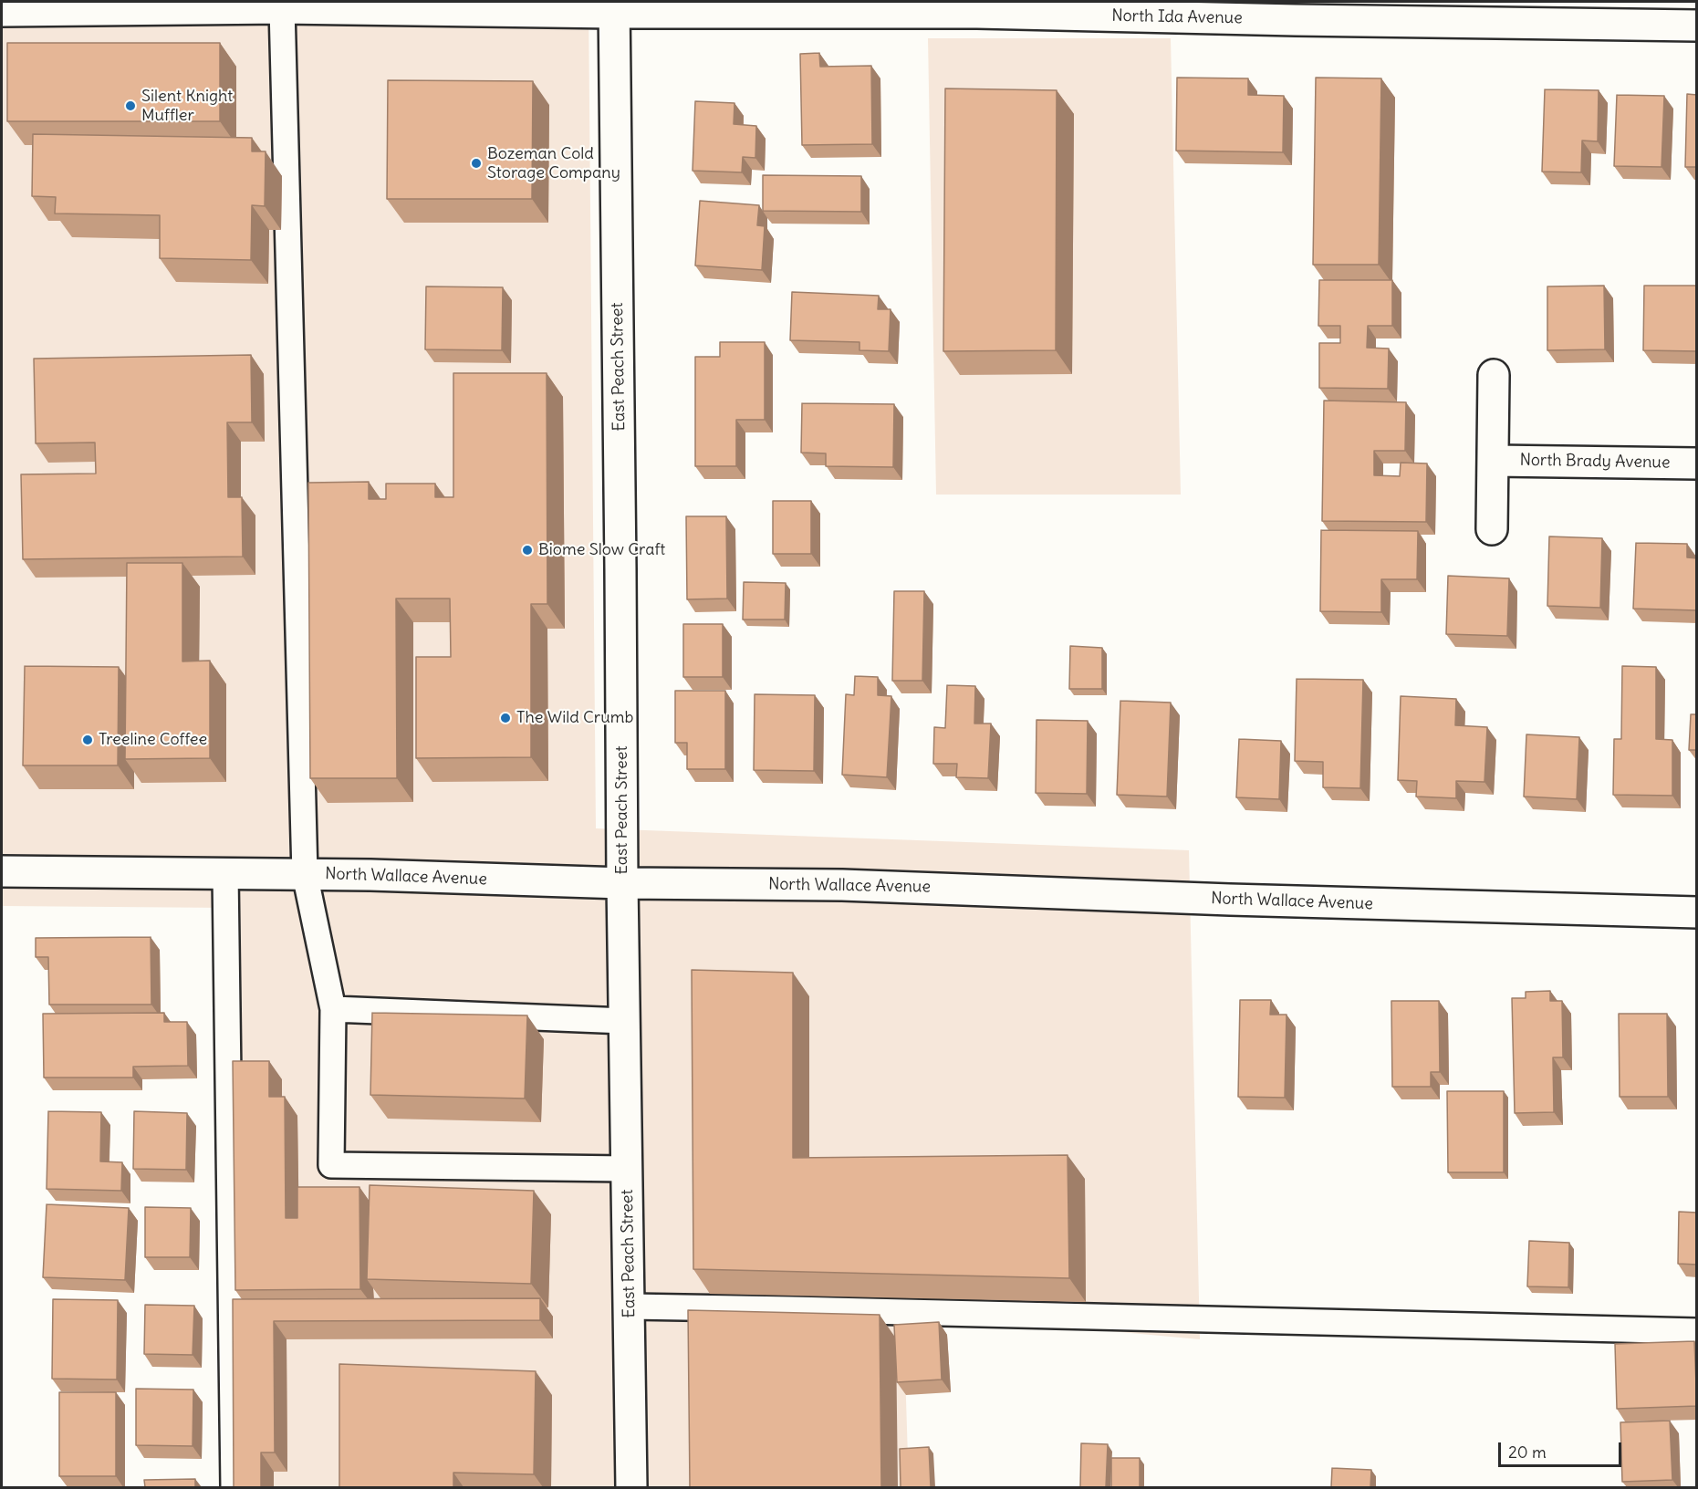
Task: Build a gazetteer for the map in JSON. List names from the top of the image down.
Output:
{
  "streets": {
    "street": [
      "North Ida Avenue",
      "East Peach Street",
      "North Brady Avenue",
      "North Wallace Avenue"
    ]
  },
  "crossings": [
    ["North Ida Avenue", "East Peach Street"],
    ["East Peach Street", "North Wallace Avenue"]
  ],
  "places": [
    "Silent Knight Muffler",
    "Bozeman Cold Storage Company",
    "Biome Slow Craft",
    "The Wild Crumb",
    "Treeline Coffee"
  ],
  "scale_bar": "20 m"
}
